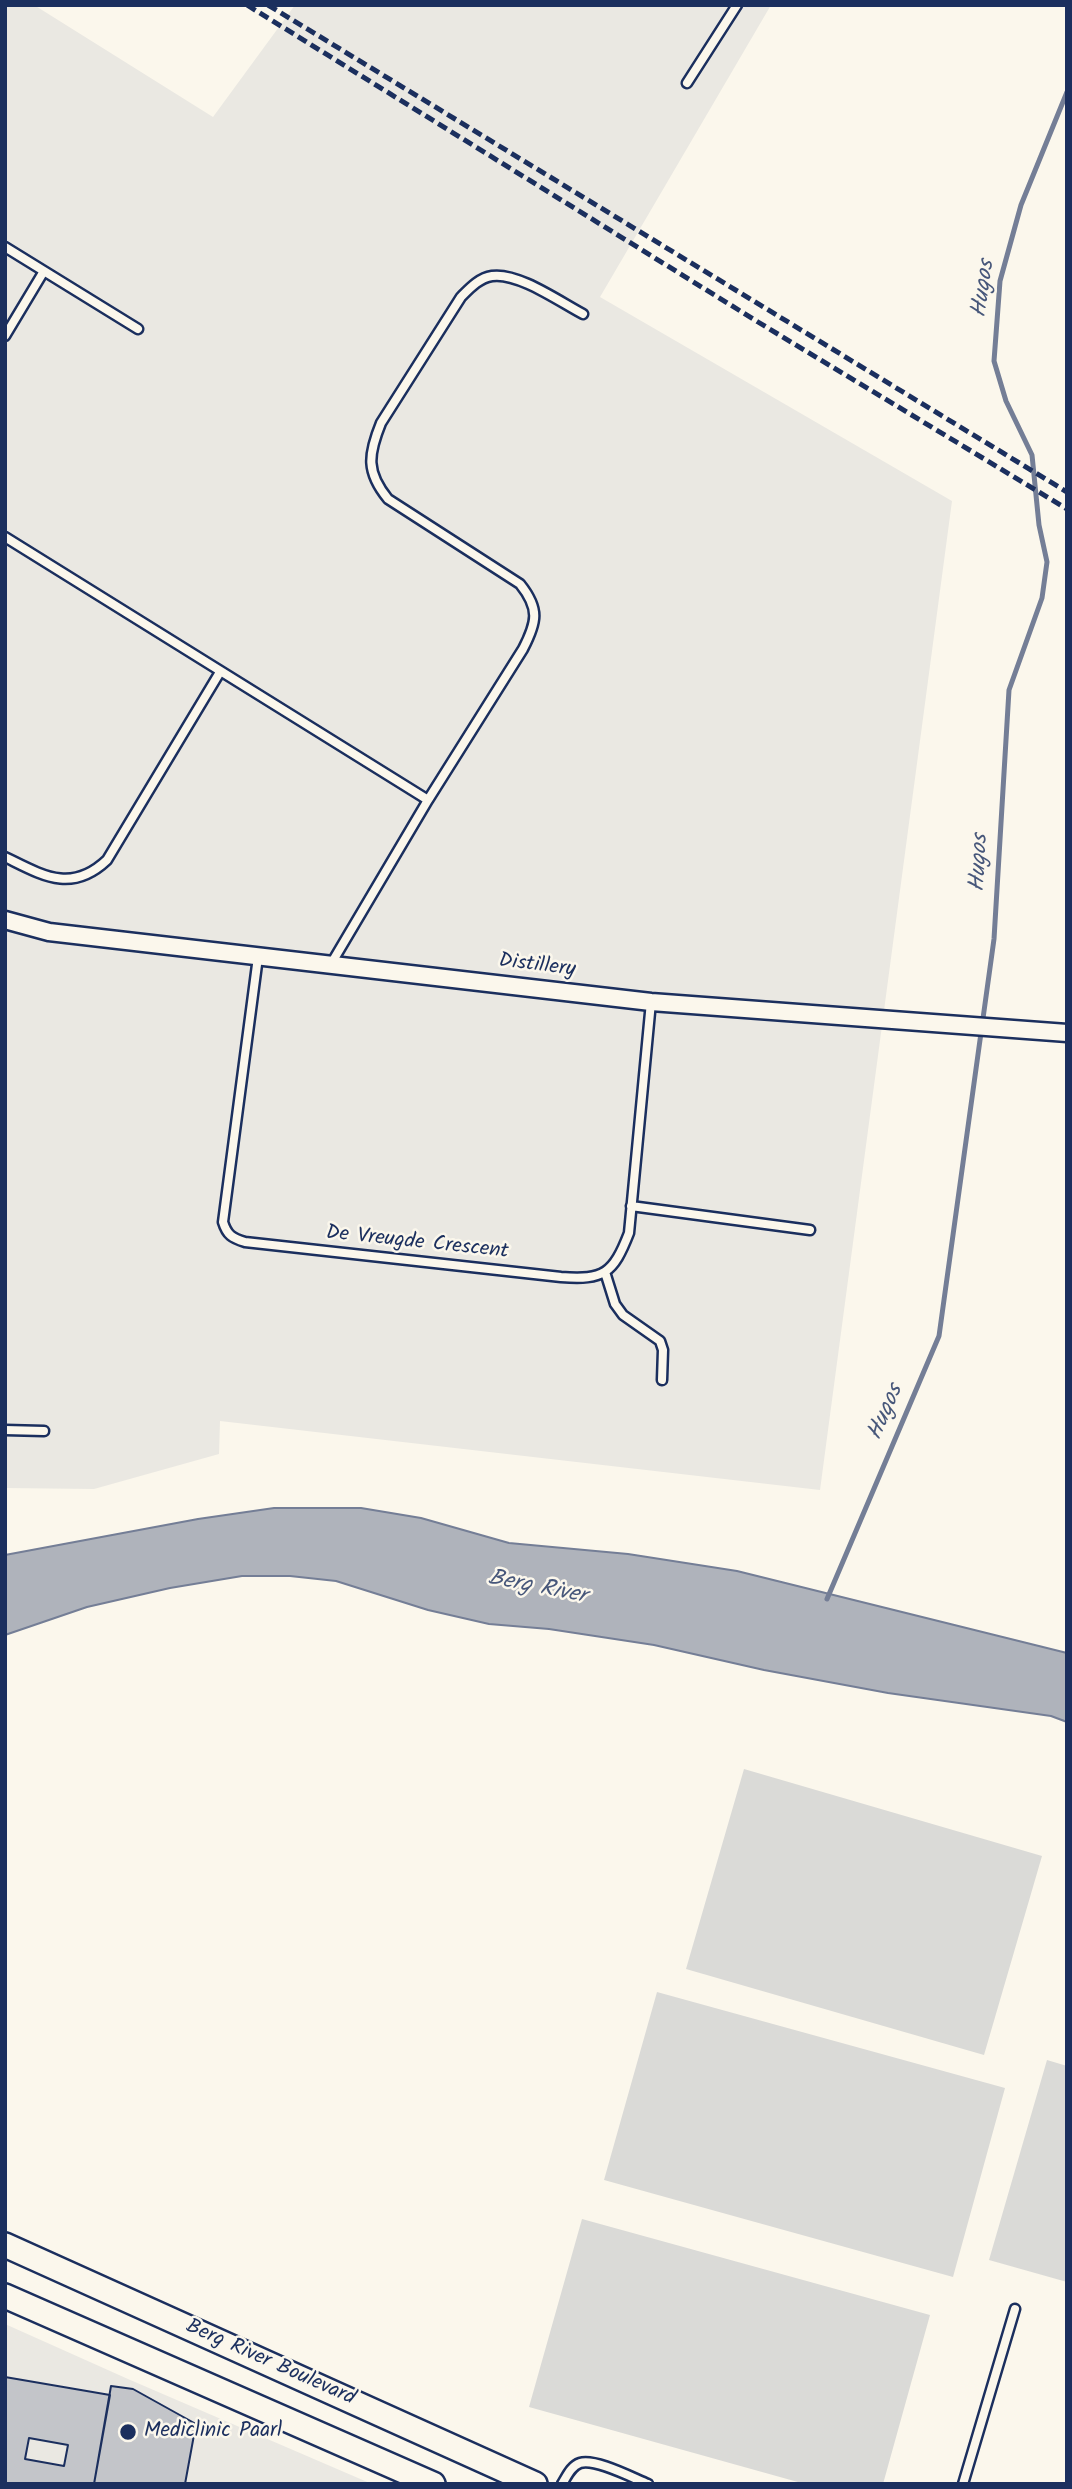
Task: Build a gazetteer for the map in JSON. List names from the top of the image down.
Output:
{
  "streets": {
    "street": ["Distillery", "Berg River Boulevard"],
    "lane": ["De Vreugde Crescent"]
  },
  "crossings": [
    ["Distillery", "De Vreugde Crescent"]
  ],
  "water": ["Hugos", "Berg River"],
  "places": ["Mediclinic Paarl"]
}
